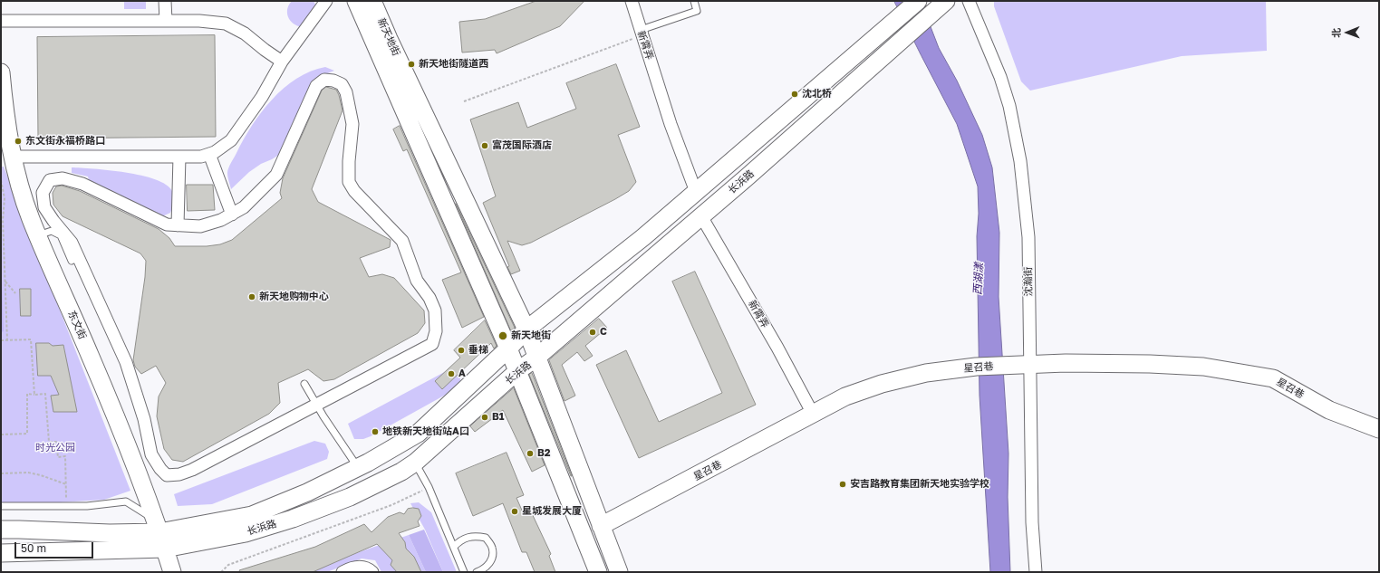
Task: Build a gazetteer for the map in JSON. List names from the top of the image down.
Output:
{
  "streets": {
    "main road": [
      "新天地街",
      "长浜路",
      "东文街",
      "星召巷"
    ],
    "street": ["新霄弄", "沈瀚街"]
  },
  "crossings": [
    ["新天地街", "长浜路"],
    ["新天地街", "星召巷"],
    ["新霄弄", "长浜路"],
    ["新霄弄", "星召巷"],
    ["长浜路", "东文街"],
    ["沈瀚街", "星召巷"]
  ],
  "water": ["西湖漾"],
  "parks": ["时光公园"],
  "places": [
    "新天地街隧道西",
    "沈北桥",
    "东文街永福桥路口",
    "富茂国际酒店",
    "新天地购物中心",
    "C",
    "新天地街",
    "垂梯",
    "A",
    "B1",
    "地铁新天地街站A口",
    "B2",
    "安吉路教育集团新天地实验学校",
    "星城发展大厦"
  ],
  "scale_bar": "50 m",
  "north": "left"
}
